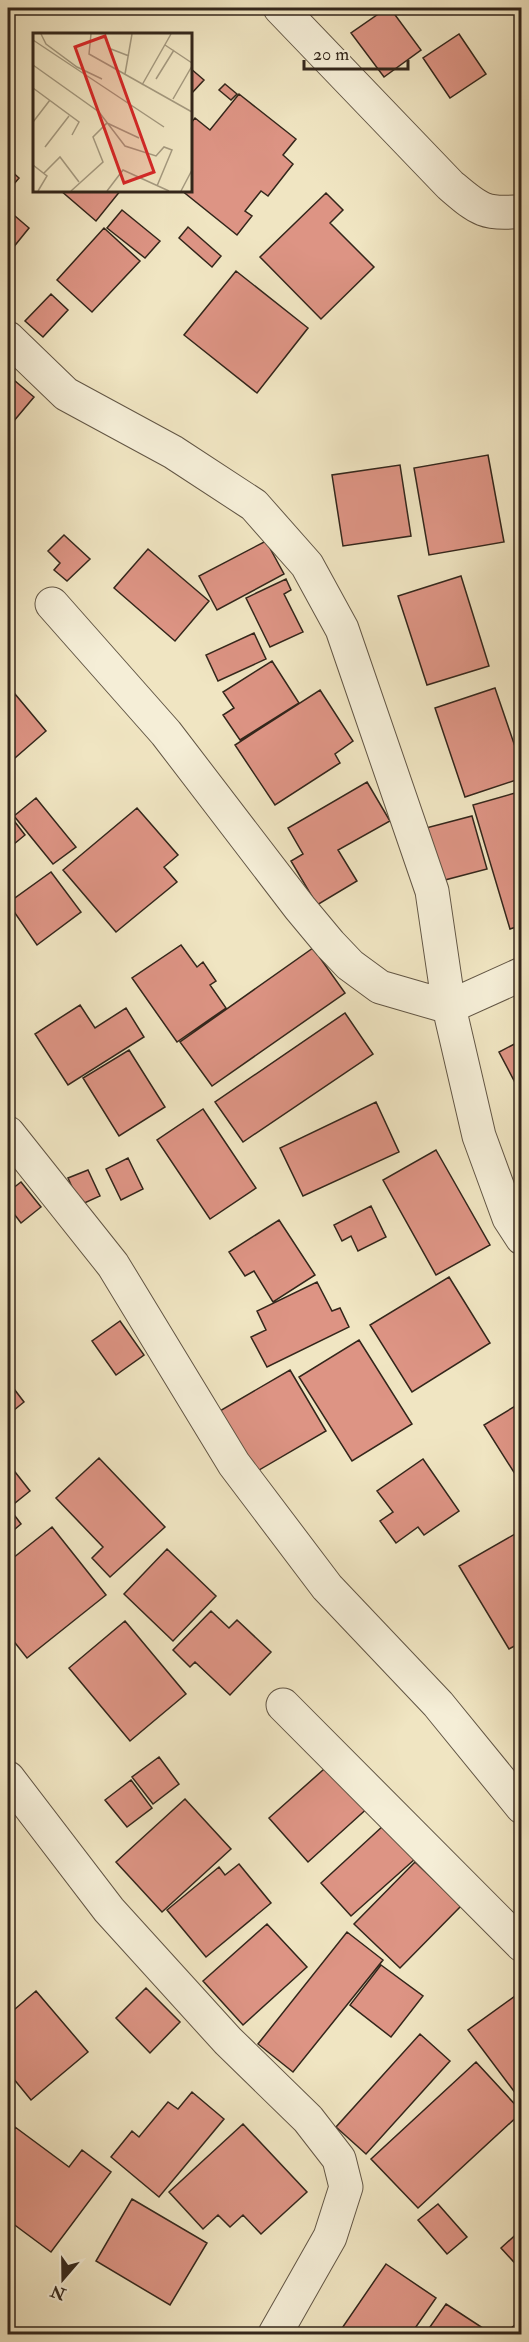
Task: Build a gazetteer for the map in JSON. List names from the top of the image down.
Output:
{
  "scale_bar": "20 m",
  "north": "bottom"
}
